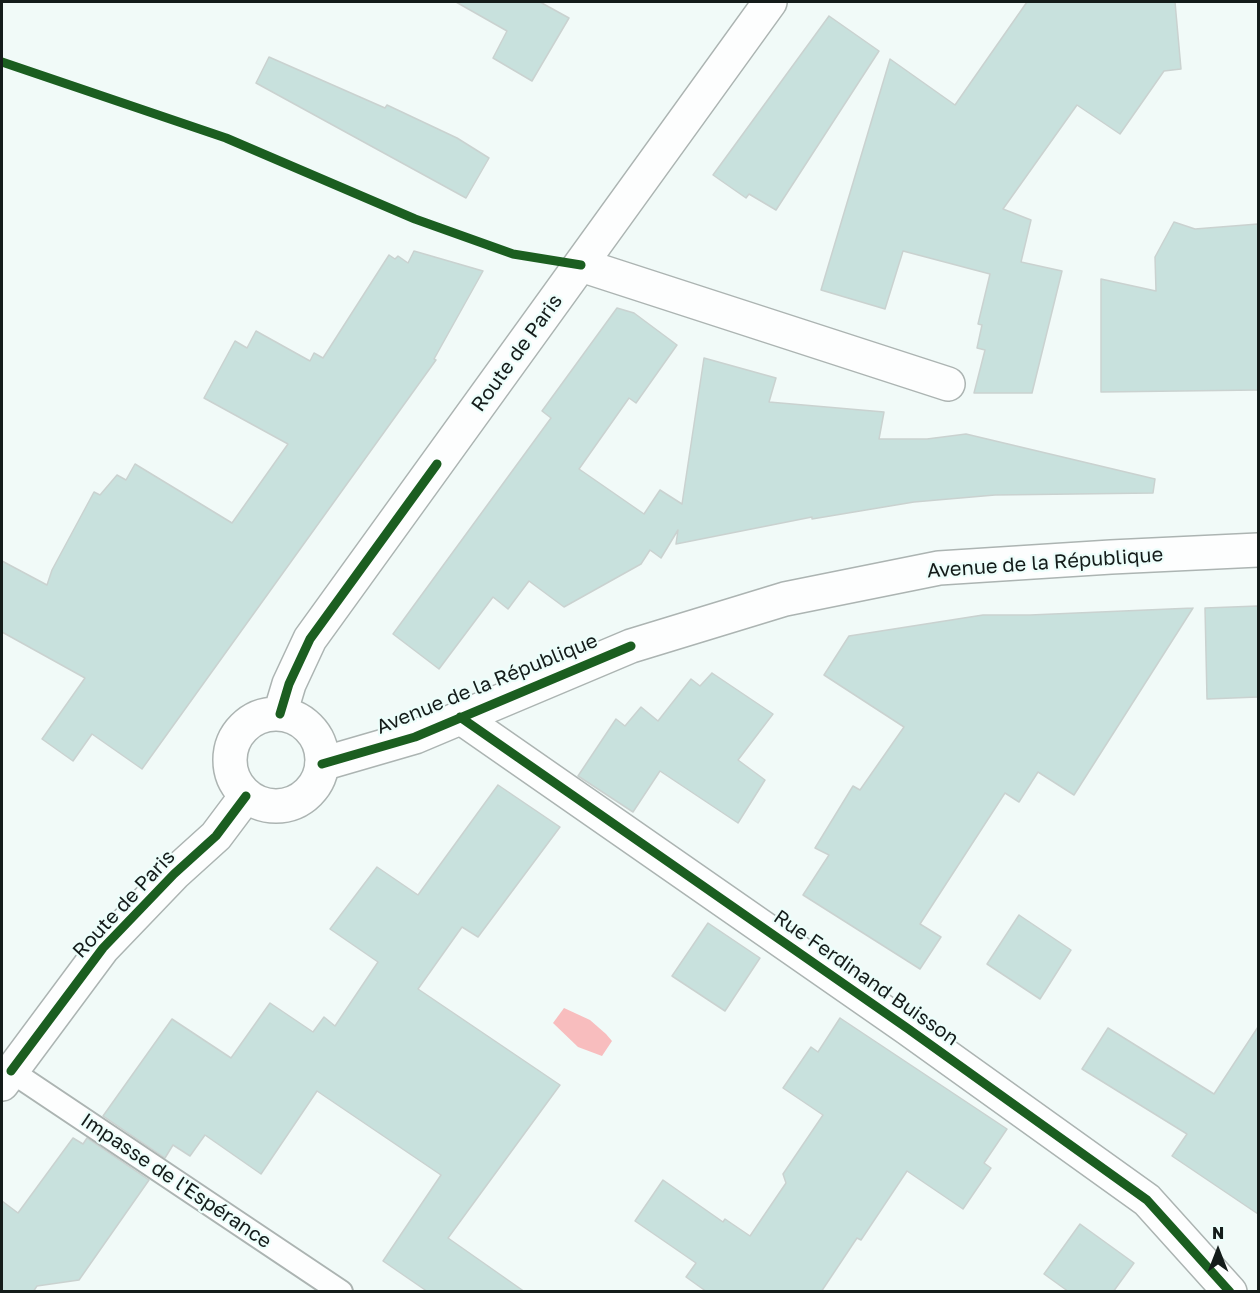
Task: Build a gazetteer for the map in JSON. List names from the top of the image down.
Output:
{
  "streets": {
    "street": ["Route de Paris", "Avenue de la République", "Rue Ferdinand Buisson"],
    "lane": ["Impasse de l'Espérance"]
  },
  "crossings": [
    ["Route de Paris", "Avenue de la République"],
    ["Route de Paris", "Impasse de l'Espérance"],
    ["Avenue de la République", "Rue Ferdinand Buisson"]
  ],
  "north": "top"
}
